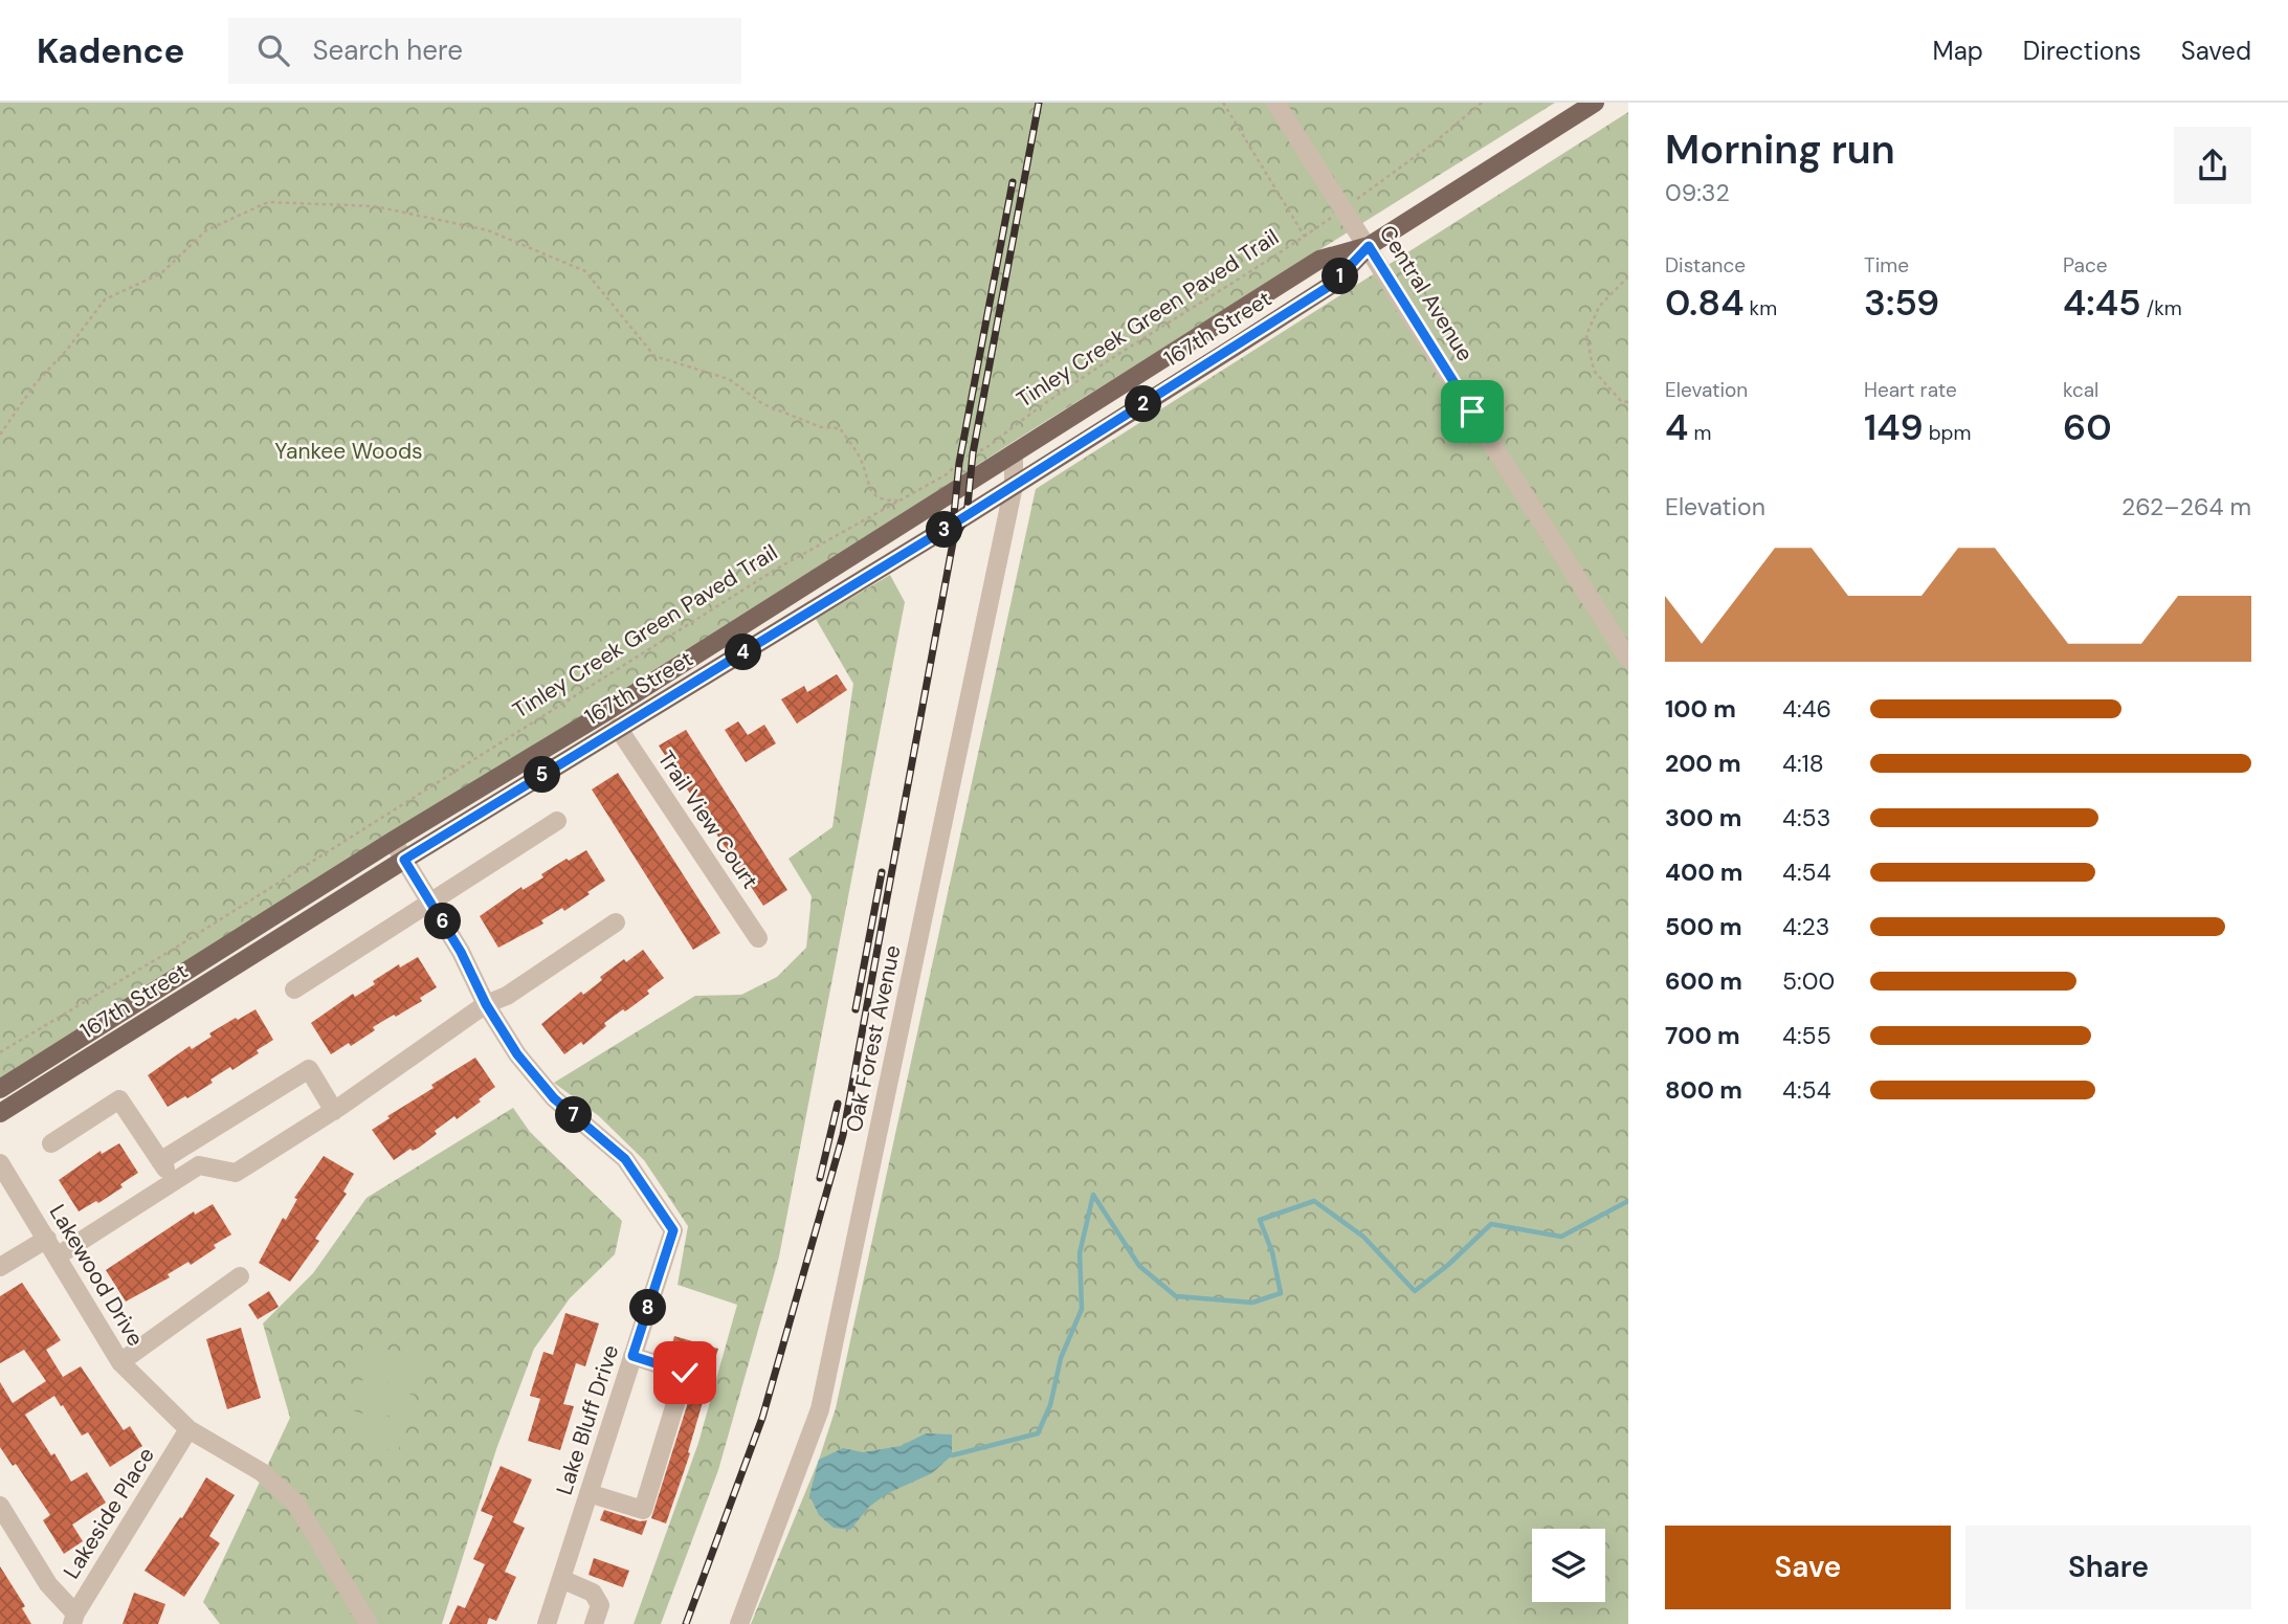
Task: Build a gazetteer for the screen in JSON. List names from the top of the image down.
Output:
{
  "streets": {
    "main road": ["167th Street"],
    "street": [
      "Central Avenue",
      "Trail View Court",
      "Oak Forest Avenue",
      "Lakewood Drive",
      "Lake Bluff Drive",
      "Lakeside Place"
    ],
    "path": ["Tinley Creek Green Paved Trail"]
  },
  "crossings": [
    ["Central Avenue", "167th Street"],
    ["167th Street", "Trail View Court"],
    ["167th Street", "Oak Forest Avenue"],
    ["Lakewood Drive", "Lakeside Place"]
  ],
  "parks": ["Yankee Woods"],
  "page": {
    "header": "Kadence",
    "search": "Search here",
    "nav": ["Map", "Directions", "Saved"],
    "heading": ["Morning run", "09:32"],
    "stats": [
      ["Distance", "0.84 km"],
      ["Time", "3:59"],
      ["Pace", "4:45 /km"],
      ["Elevation", "4 m"],
      ["Heart rate", "149 bpm"],
      ["kcal", "60"]
    ],
    "pins": [
      "1",
      "2",
      "3",
      "4",
      "5",
      "6",
      "7",
      "8"
    ],
    "chart": ["Elevation", "262–264 m"],
    "list": [
      {
        "name": "100 m",
        "note": "4:46"
      },
      {
        "name": "200 m",
        "note": "4:18"
      },
      {
        "name": "300 m",
        "note": "4:53"
      },
      {
        "name": "400 m",
        "note": "4:54"
      },
      {
        "name": "500 m",
        "note": "4:23"
      },
      {
        "name": "600 m",
        "note": "5:00"
      },
      {
        "name": "700 m",
        "note": "4:55"
      },
      {
        "name": "800 m",
        "note": "4:54"
      }
    ],
    "buttons": ["Save", "Share"]
  }
}
